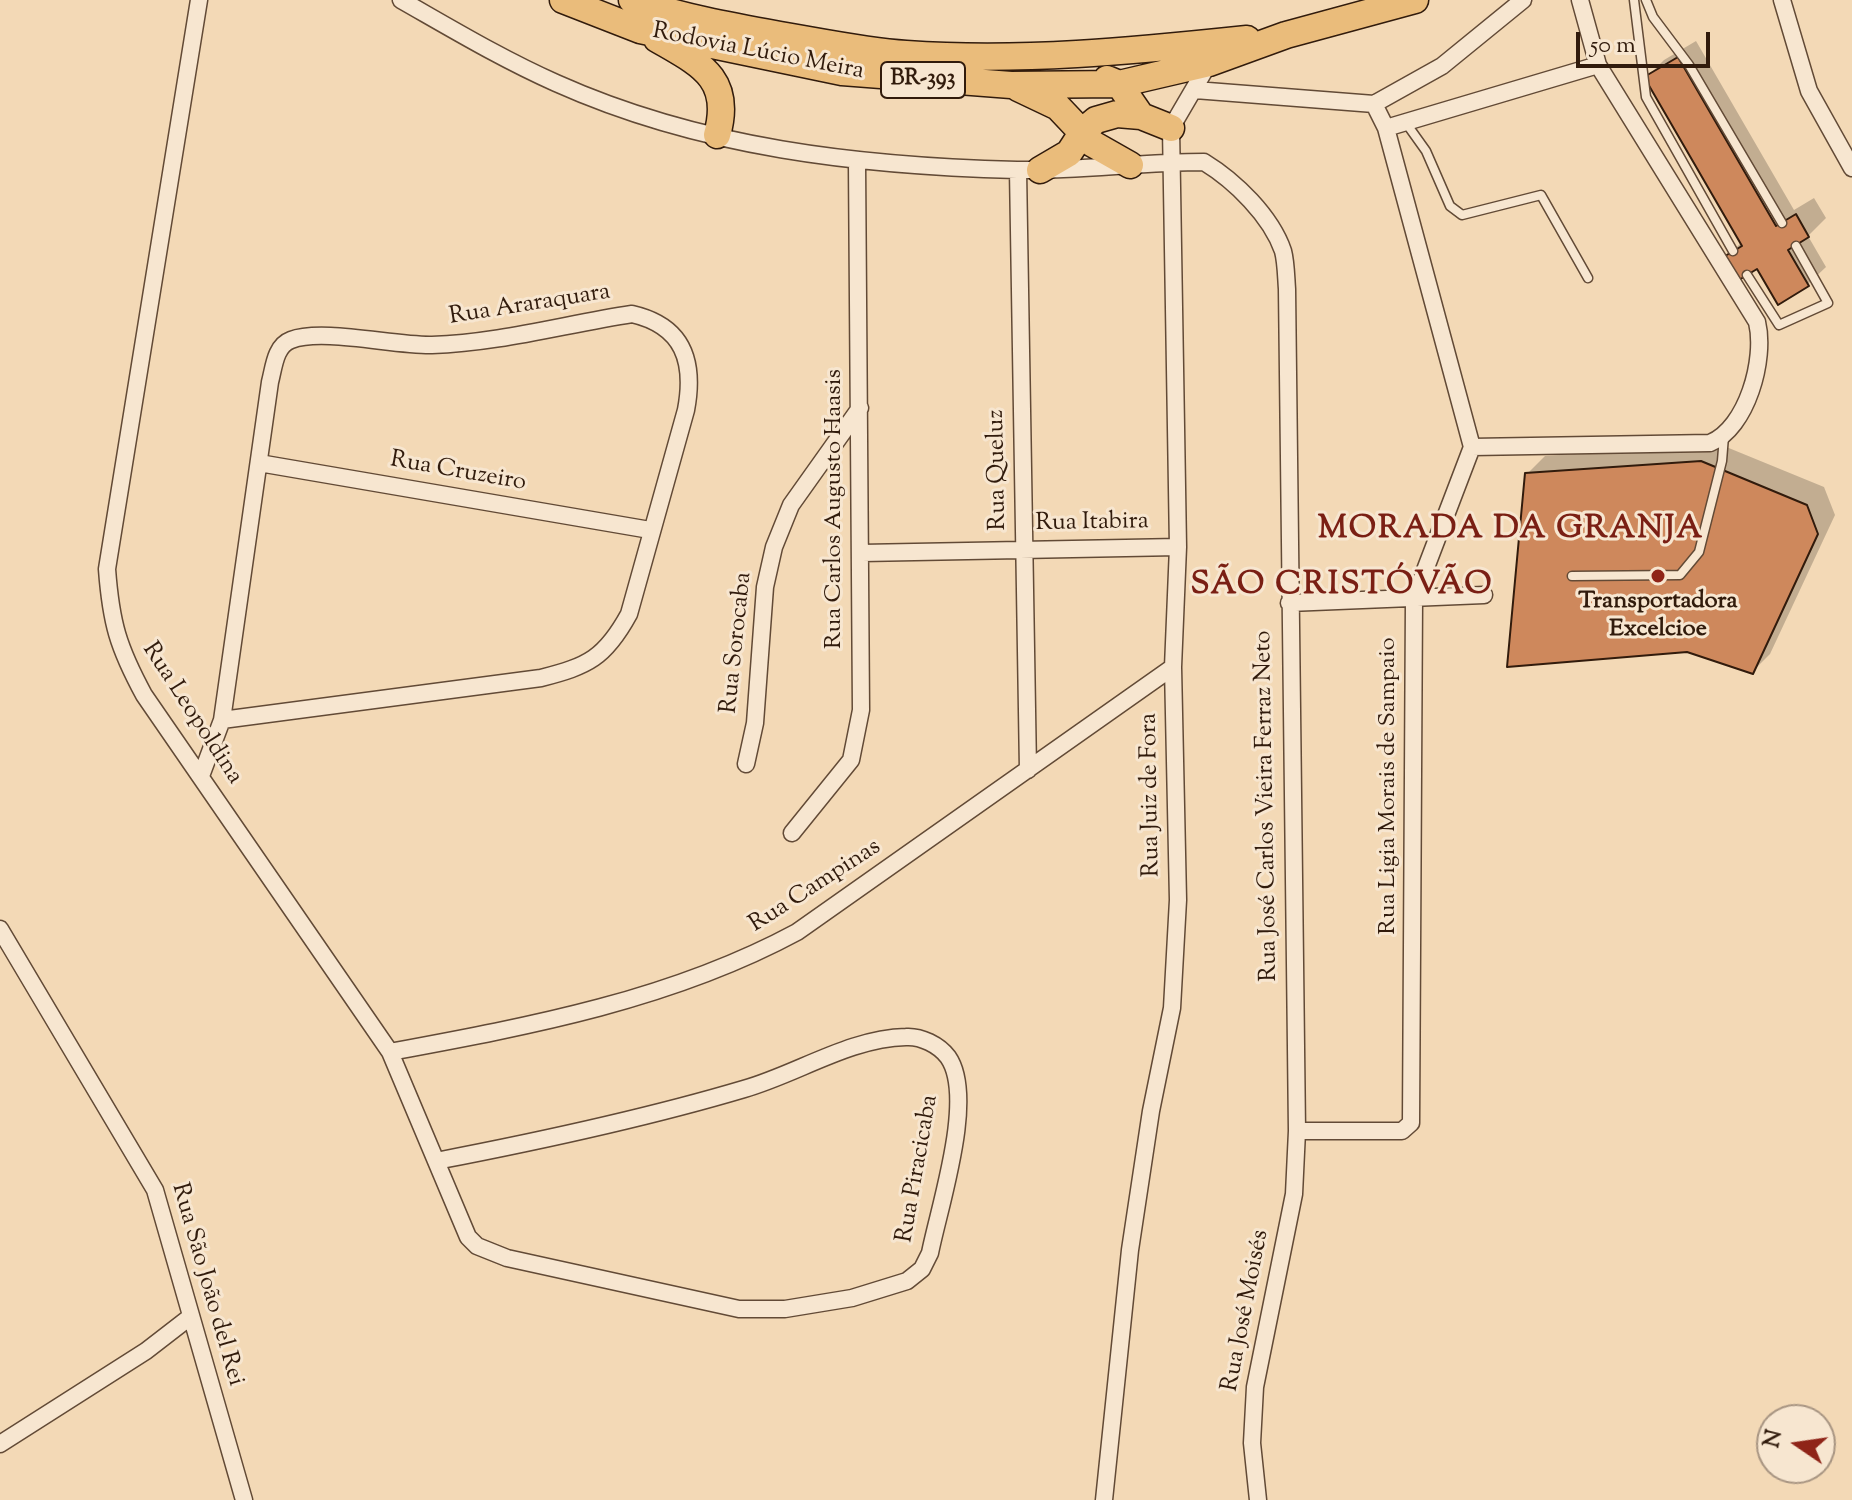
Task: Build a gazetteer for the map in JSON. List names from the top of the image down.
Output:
{
  "streets": {
    "main road": ["Rodovia Lúcio Meira", "BR-393"],
    "street": [
      "Rua Araraquara",
      "Rua Queluz",
      "Rua Cruzeiro",
      "Rua Carlos Augusto Haasis",
      "Rua Itabira",
      "Rua Sorocaba",
      "Rua Leopoldina",
      "Rua Ligia Morais de Sampaio",
      "Rua Juiz de Fora",
      "Rua José Carlos Vieira Ferraz Neto",
      "Rua Campinas",
      "Rua Piracicaba",
      "Rua São João del Rei",
      "Rua José Moisés"
    ]
  },
  "crossings": [
    ["Rua Araraquara", "Rua Cruzeiro"],
    ["Rua Araraquara", "Rua Leopoldina"],
    ["Rua Queluz", "Rua Itabira"],
    ["Rua Queluz", "Rua José Carlos Vieira Ferraz Neto"],
    ["Rua Queluz", "Rua Campinas"],
    ["Rua Carlos Augusto Haasis", "Rua Itabira"],
    ["Rua Carlos Augusto Haasis", "Rua Sorocaba"],
    ["Rua Carlos Augusto Haasis", "Rua José Carlos Vieira Ferraz Neto"],
    ["Rua Itabira", "Rua Juiz de Fora"],
    ["Rua Leopoldina", "Rua Campinas"],
    ["Rua Leopoldina", "Rua Piracicaba"],
    ["Rua Ligia Morais de Sampaio", "Rua José Carlos Vieira Ferraz Neto"],
    ["Rua Ligia Morais de Sampaio", "Rua José Moisés"],
    ["Rua Juiz de Fora", "Rua José Carlos Vieira Ferraz Neto"],
    ["Rua Juiz de Fora", "Rua Campinas"],
    ["Rua José Carlos Vieira Ferraz Neto", "Rua José Moisés"]
  ],
  "districts": ["MORADA DA GRANJA", "SÃO CRISTÓVÃO"],
  "places": ["Transportadora Excelcioe"],
  "scale_bar": "50 m",
  "north": "left"
}
